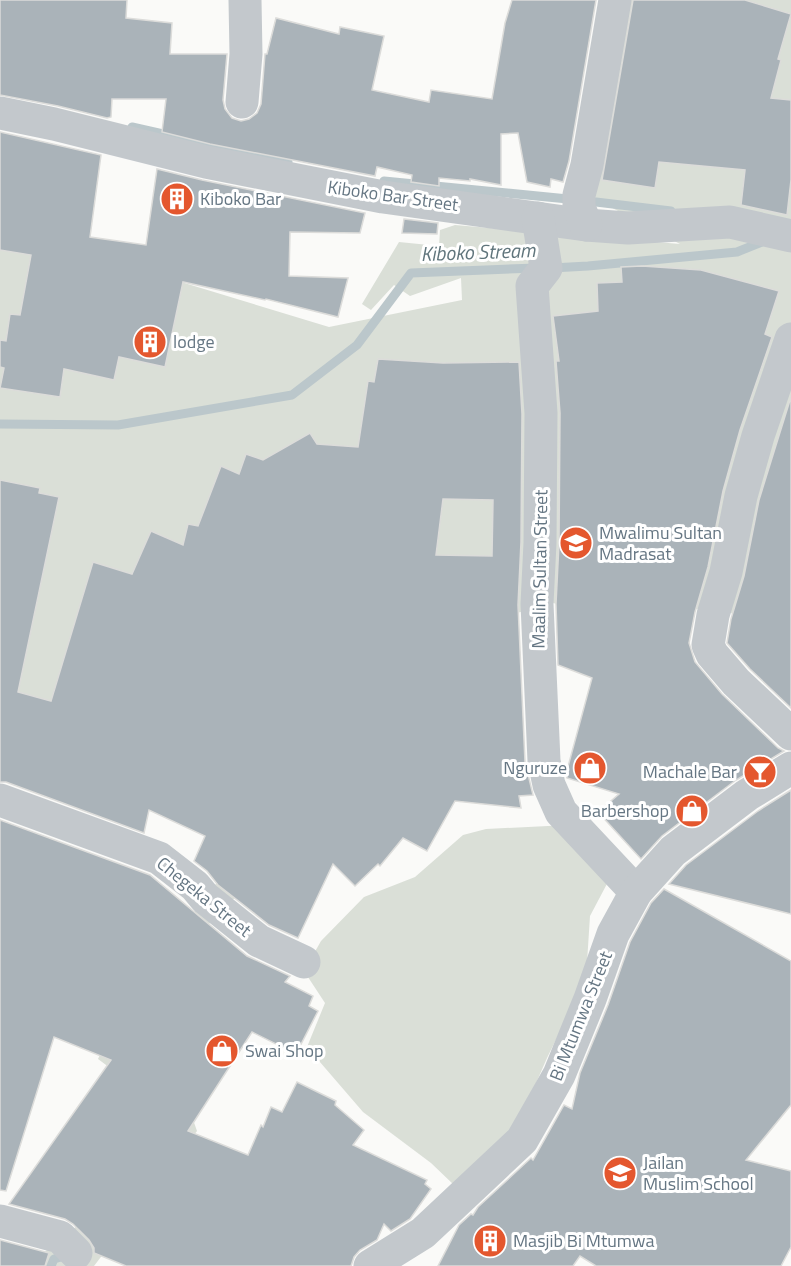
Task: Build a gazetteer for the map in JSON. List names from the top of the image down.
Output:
{
  "streets": {
    "street": [
      "Kiboko Bar Street",
      "Maalim Sultan Street",
      "Chegeka Street",
      "Bi Mtumwa Street"
    ]
  },
  "crossings": [
    ["Kiboko Bar Street", "Maalim Sultan Street"],
    ["Maalim Sultan Street", "Bi Mtumwa Street"]
  ],
  "water": ["Kiboko Stream"],
  "places": {
    "building": ["Kiboko Bar", "lodge", "Masjib Bi Mtumwa"],
    "school or university": ["Mwalimu Sultan Madrasat", "Jailan Muslim School"],
    "shop": ["Nguruze", "Barbershop", "Swai Shop"],
    "bar": ["Machale Bar"]
  }
}
